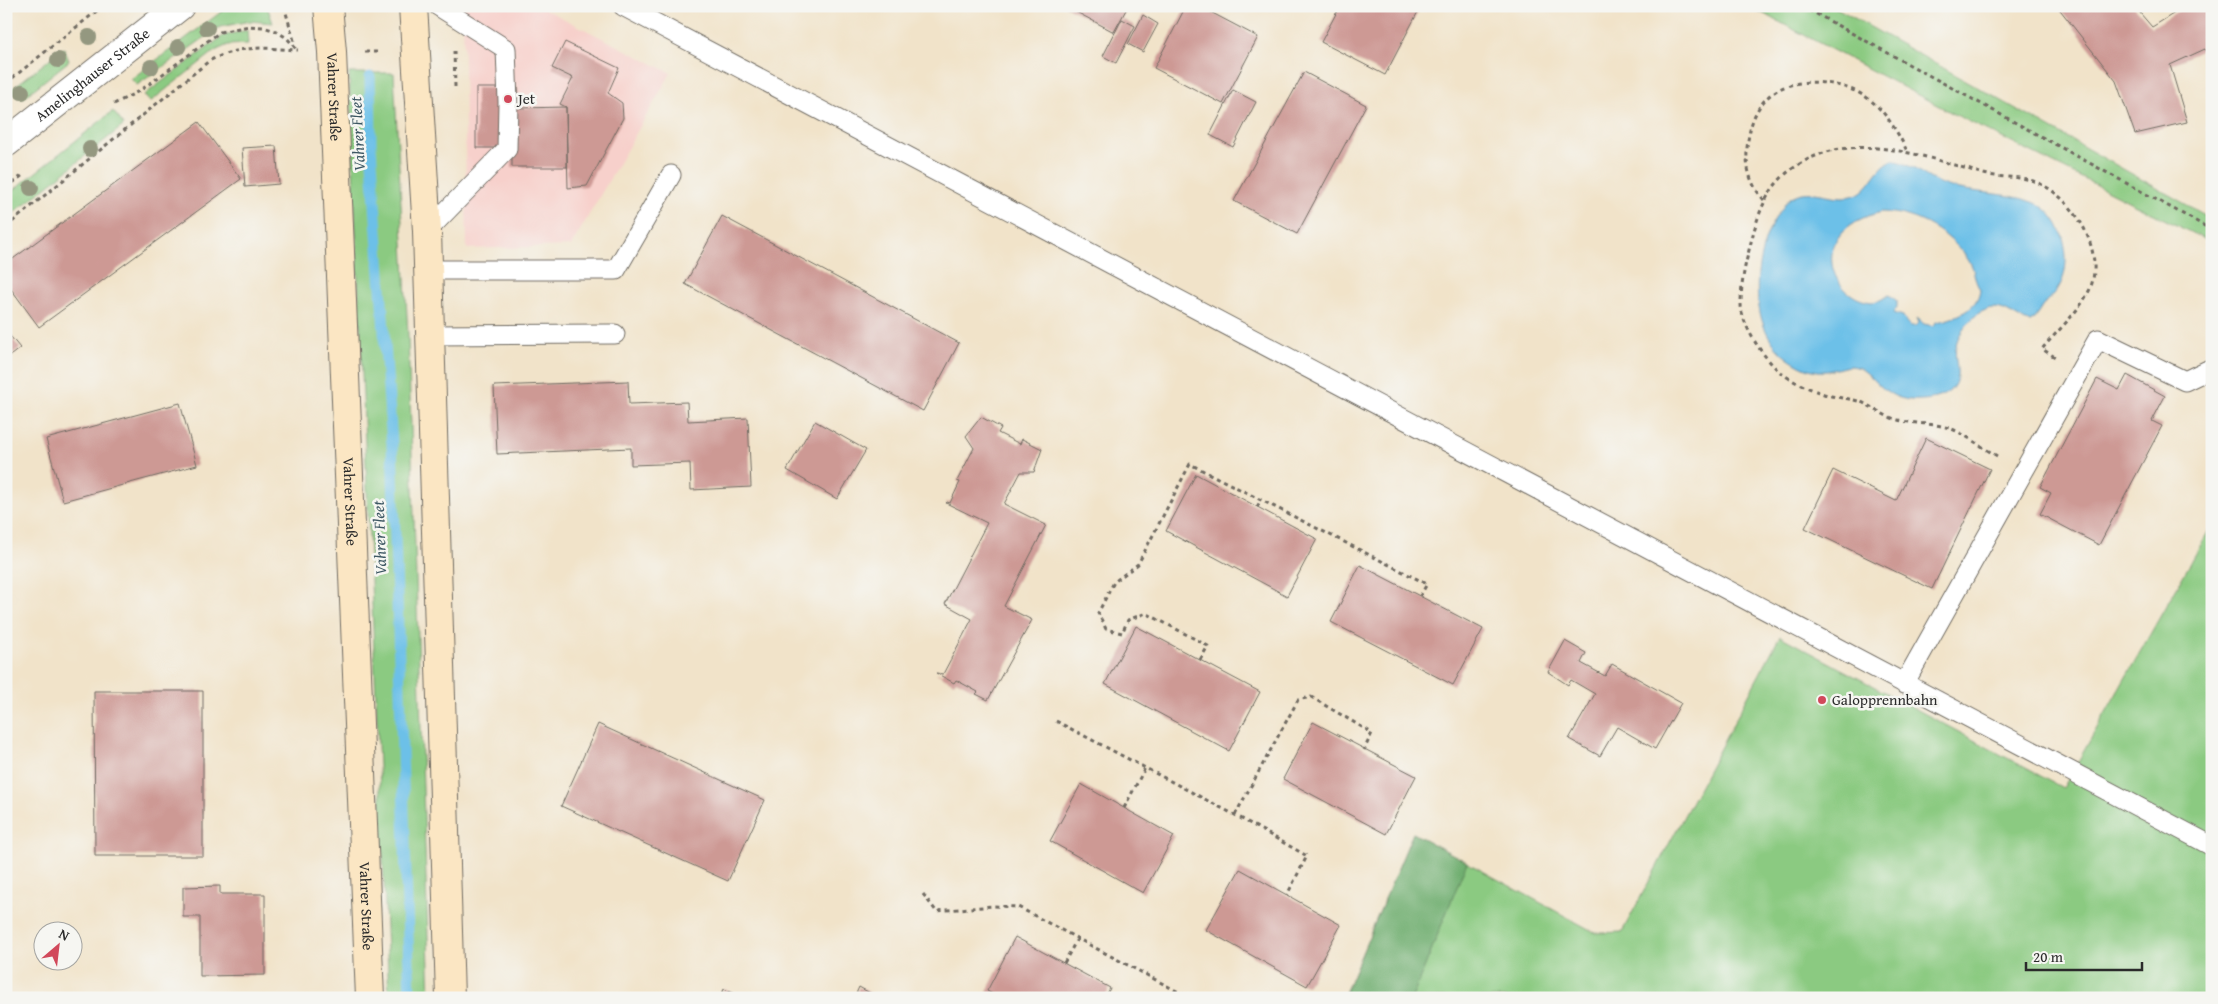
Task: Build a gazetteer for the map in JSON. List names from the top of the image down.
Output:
{
  "streets": {
    "main road": ["Vahrer Straße"],
    "street": ["Amelinghauser Straße"]
  },
  "water": ["Vahrer Fleet"],
  "places": ["Jet", "Galopprennbahn"],
  "scale_bar": "20 m",
  "north": "top right"
}
